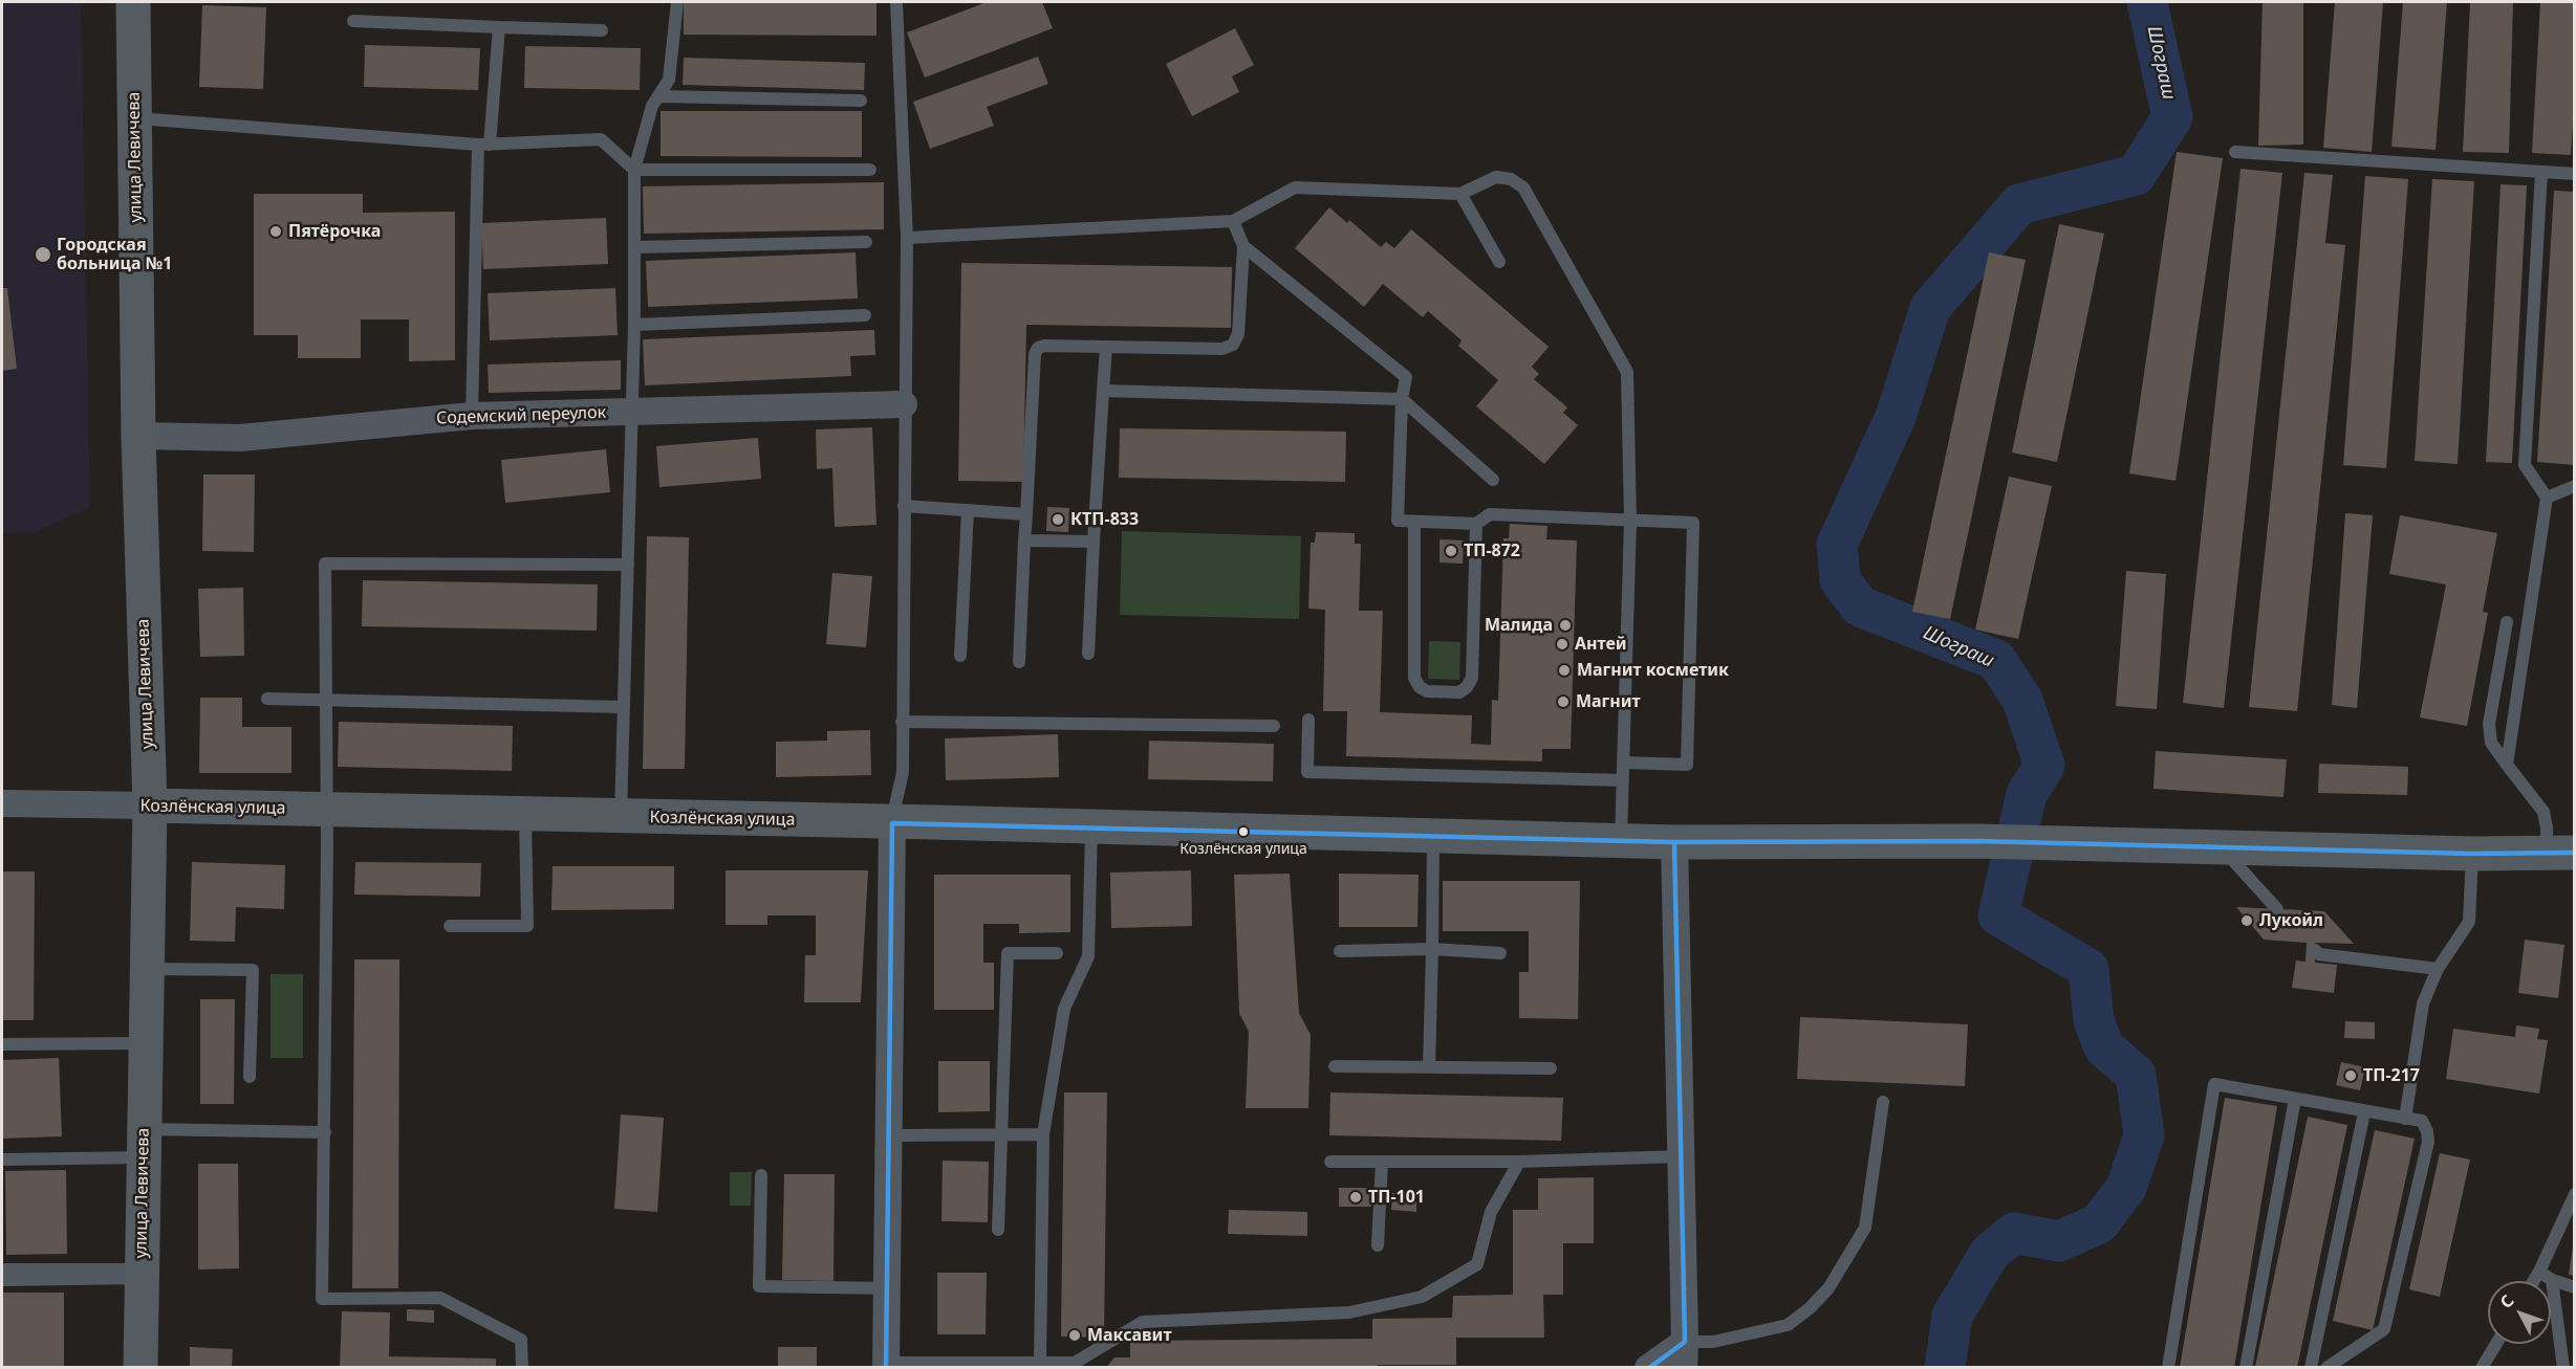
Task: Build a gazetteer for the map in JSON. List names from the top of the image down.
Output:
{
  "streets": {
    "street": ["улица Левичева", "Содемский переулок", "Козлёнская улица"]
  },
  "crossings": [
    ["улица Левичева", "Содемский переулок"],
    ["улица Левичева", "Козлёнская улица"]
  ],
  "water": ["Шограш"],
  "places": [
    "Пятёрочка",
    "Городская больница №1",
    "КТП-833",
    "ТП-872",
    "Малида",
    "Антей",
    "Магнит косметик",
    "Магнит",
    "Козлёнская улица",
    "Лукойл",
    "ТП-217",
    "ТП-101",
    "Максавит"
  ],
  "north": "top left"
}
